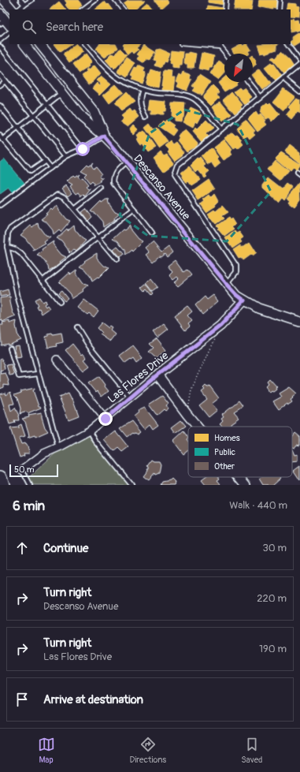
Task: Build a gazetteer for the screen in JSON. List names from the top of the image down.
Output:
{
  "streets": {
    "street": ["Descanso Avenue", "Las Flores Drive"]
  },
  "crossings": [
    ["Descanso Avenue", "Las Flores Drive"]
  ],
  "legend": ["Homes", "Public", "Other"],
  "scale_bar": "50 m",
  "north": "bottom left",
  "page": {
    "search": "Search here",
    "scale": "50 m",
    "heading": ["6 min", "Walk · 440 m"],
    "list": [
      ["Continue", "30 m"],
      ["Turn right", "Descanso Avenue", "220 m"],
      ["Turn right", "Las Flores Drive", "190 m"],
      "Arrive at destination"
    ],
    "nav": ["Map", "Directions", "Saved"]
  }
}
